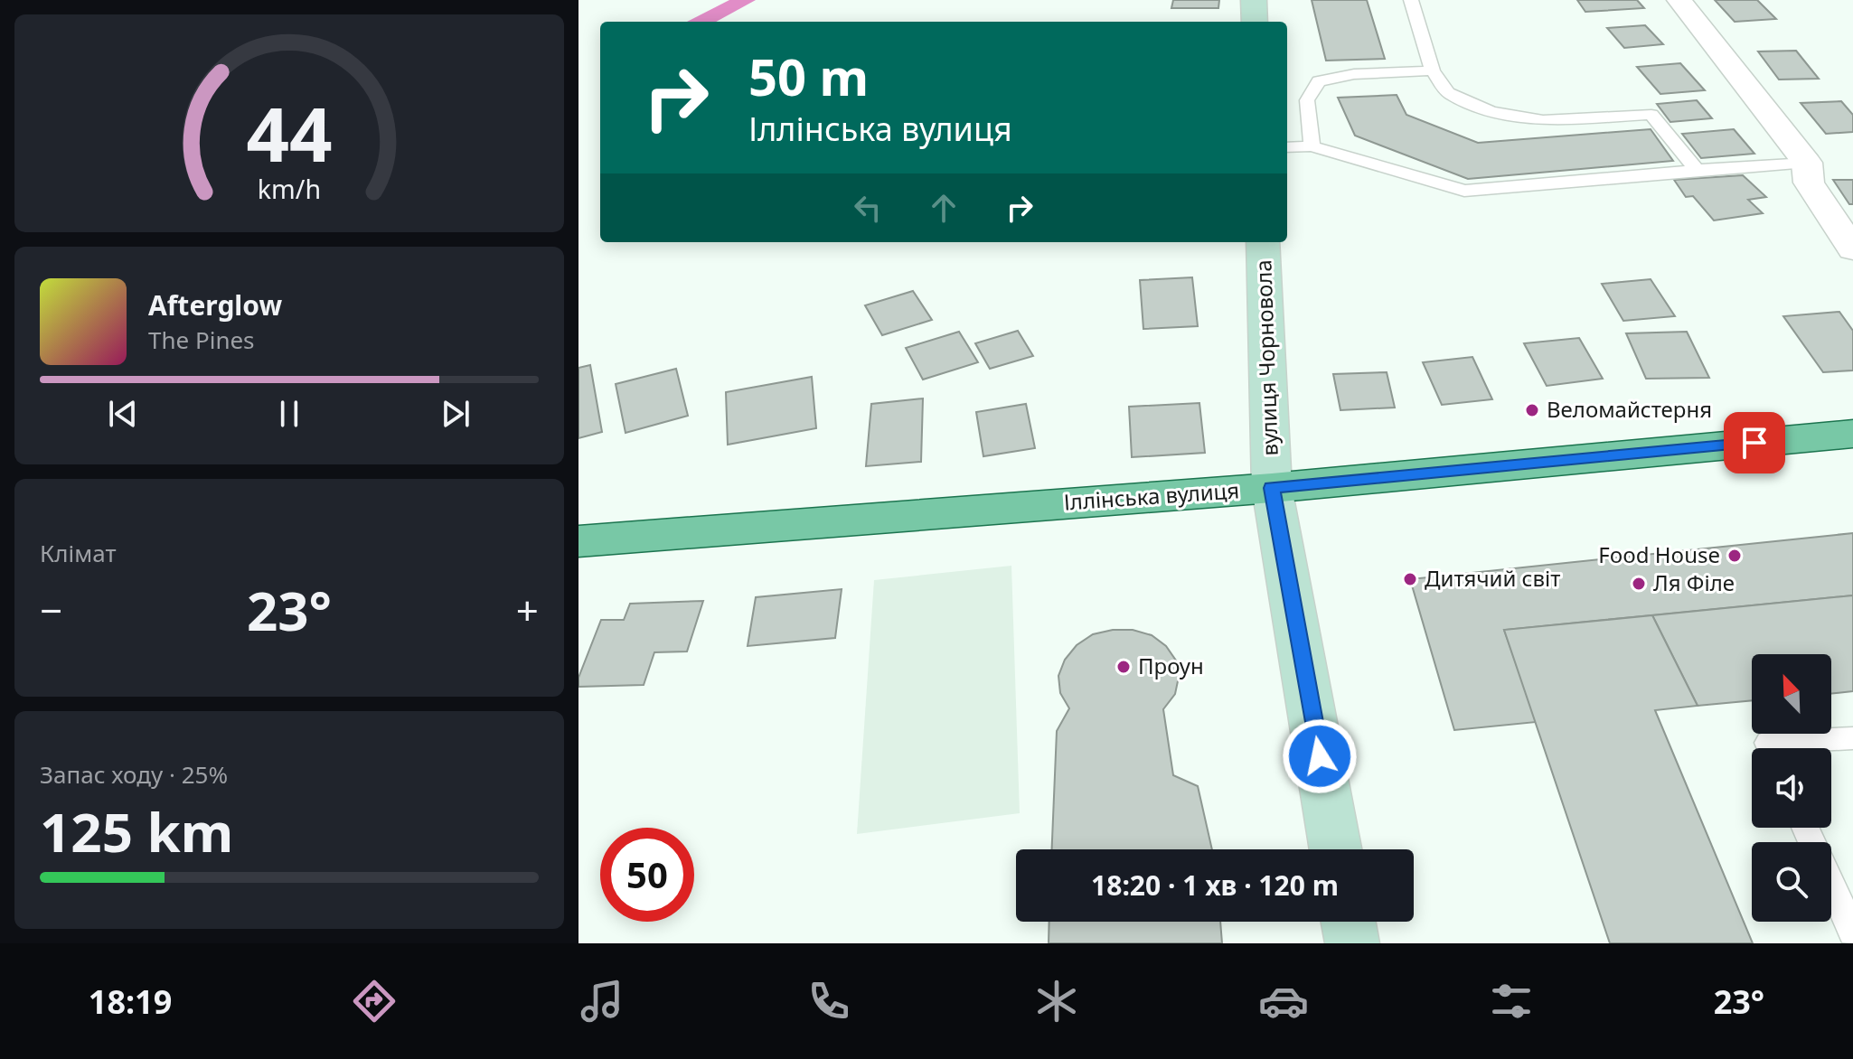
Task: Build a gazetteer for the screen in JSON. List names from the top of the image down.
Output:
{
  "streets": {
    "main road": ["вулиця Чорновола", "Іллінська вулиця"]
  },
  "crossings": [
    ["вулиця Чорновола", "Іллінська вулиця"]
  ],
  "places": [
    "Веломайстерня",
    "Food House",
    "Дитячий світ",
    "Ля Філе",
    "Проун"
  ],
  "north": "top left",
  "page": {
    "turn": ["50 m", "Іллінська вулиця"],
    "song": ["Afterglow", "The Pines"],
    "tile": [
      "Клімат",
      ["Запас ходу · 25%", "125 km"]
    ],
    "heat": ["−", "23°", "+"],
    "limit": "50",
    "trip": "18:20 · 1 хв · 120 m",
    "tabs": ["18:19", "23°"],
    "gauge": ["44", "km/h"]
  }
}
